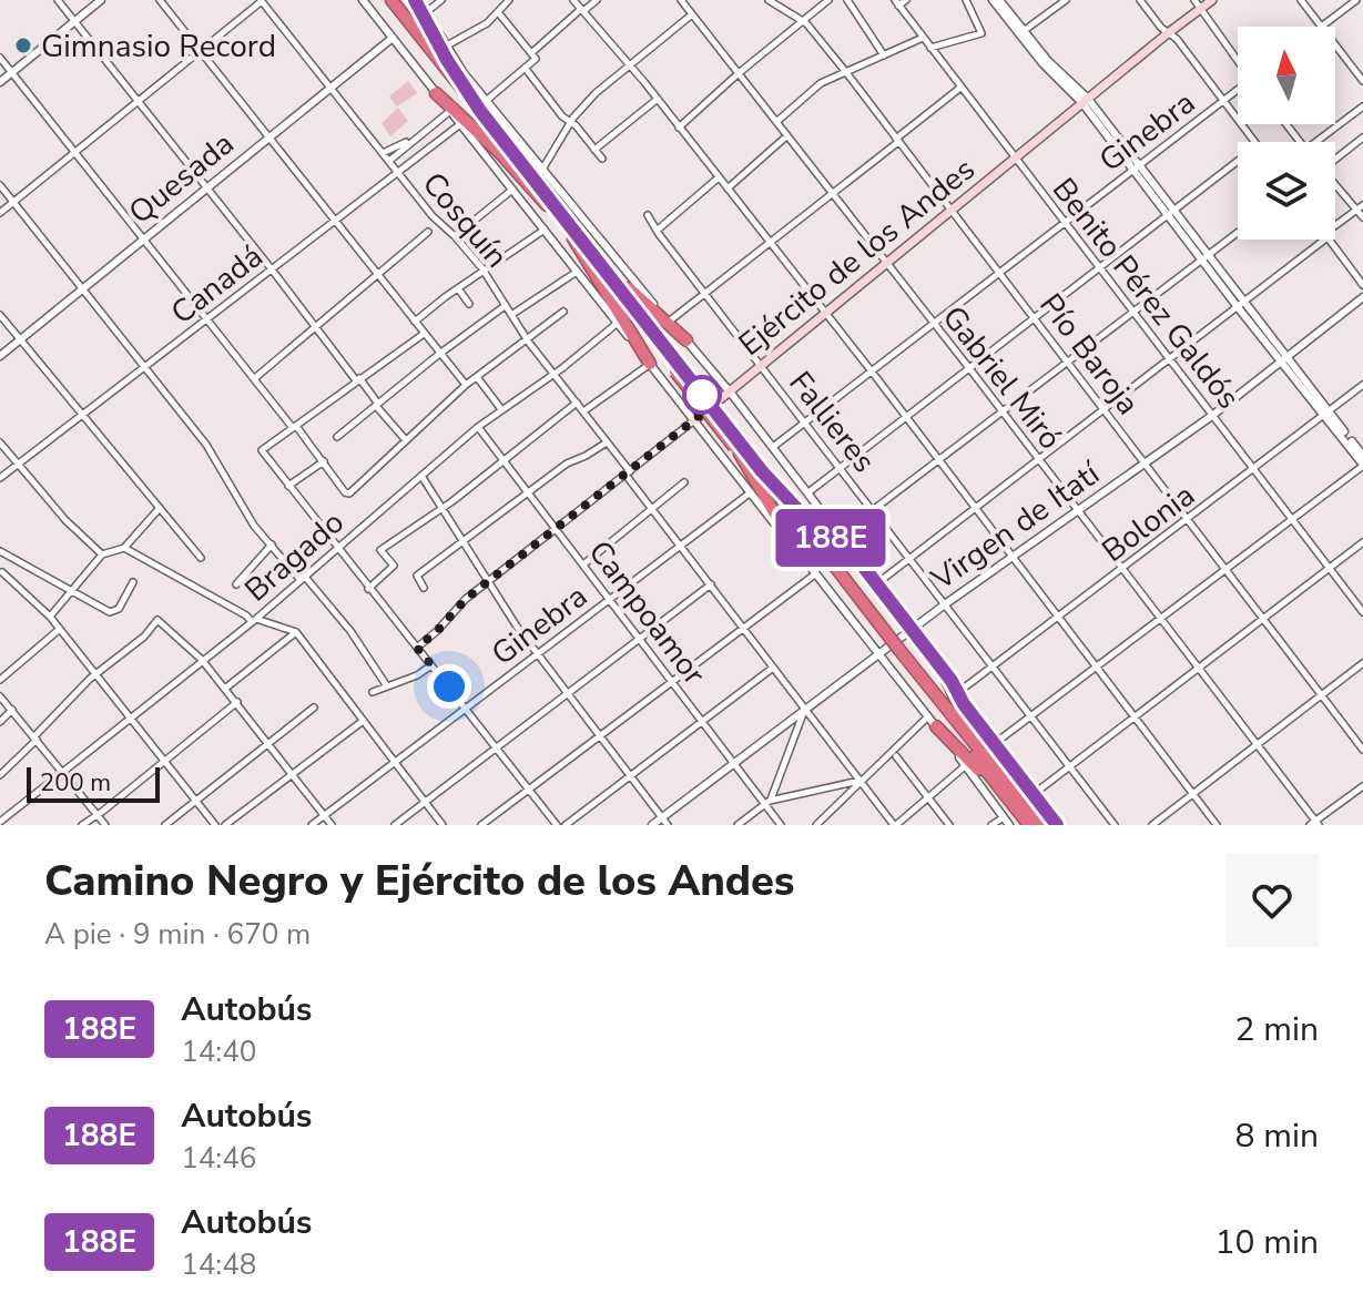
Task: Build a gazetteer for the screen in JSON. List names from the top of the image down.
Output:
{
  "streets": {
    "main road": ["Ejército de los Andes"],
    "street": [
      "Ginebra",
      "Quesada",
      "Cosquín",
      "Canadá",
      "Benito Pérez Galdós",
      "Pío Baroja",
      "Gabriel Miró",
      "Fallieres",
      "Bolonia",
      "Virgen de Itatí",
      "Bragado",
      "Campoamor"
    ]
  },
  "crossings": [
    ["Ginebra", "Cosquín"],
    ["Ginebra", "Benito Pérez Galdós"],
    ["Ginebra", "Pío Baroja"],
    ["Ginebra", "Gabriel Miró"],
    ["Ginebra", "Fallieres"],
    ["Ginebra", "Campoamor"],
    ["Quesada", "Cosquín"],
    ["Cosquín", "Ejército de los Andes"],
    ["Cosquín", "Canadá"],
    ["Cosquín", "Virgen de Itatí"],
    ["Cosquín", "Bragado"],
    ["Ejército de los Andes", "Benito Pérez Galdós"],
    ["Ejército de los Andes", "Pío Baroja"],
    ["Ejército de los Andes", "Gabriel Miró"],
    ["Ejército de los Andes", "Fallieres"],
    ["Ejército de los Andes", "Campoamor"],
    ["Benito Pérez Galdós", "Bolonia"],
    ["Benito Pérez Galdós", "Virgen de Itatí"],
    ["Pío Baroja", "Bolonia"],
    ["Pío Baroja", "Virgen de Itatí"],
    ["Gabriel Miró", "Bolonia"],
    ["Gabriel Miró", "Virgen de Itatí"],
    ["Fallieres", "Bolonia"],
    ["Fallieres", "Virgen de Itatí"],
    ["Virgen de Itatí", "Campoamor"],
    ["Bragado", "Campoamor"]
  ],
  "places": ["Gimnasio Record"],
  "lines": ["bus line 188E"],
  "scale_bar": "200 m",
  "north": "top",
  "page": {
    "on_map": "188E",
    "scale": "200 m",
    "heading": ["Camino Negro y Ejército de los Andes", "A pie · 9 min · 670 m"],
    "list": [
      {
        "mark": "188E",
        "name": "Autobús",
        "note": "14:40",
        "value": "2 min"
      },
      {
        "mark": "188E",
        "name": "Autobús",
        "note": "14:46",
        "value": "8 min"
      },
      {
        "mark": "188E",
        "name": "Autobús",
        "note": "14:48",
        "value": "10 min"
      }
    ]
  }
}
